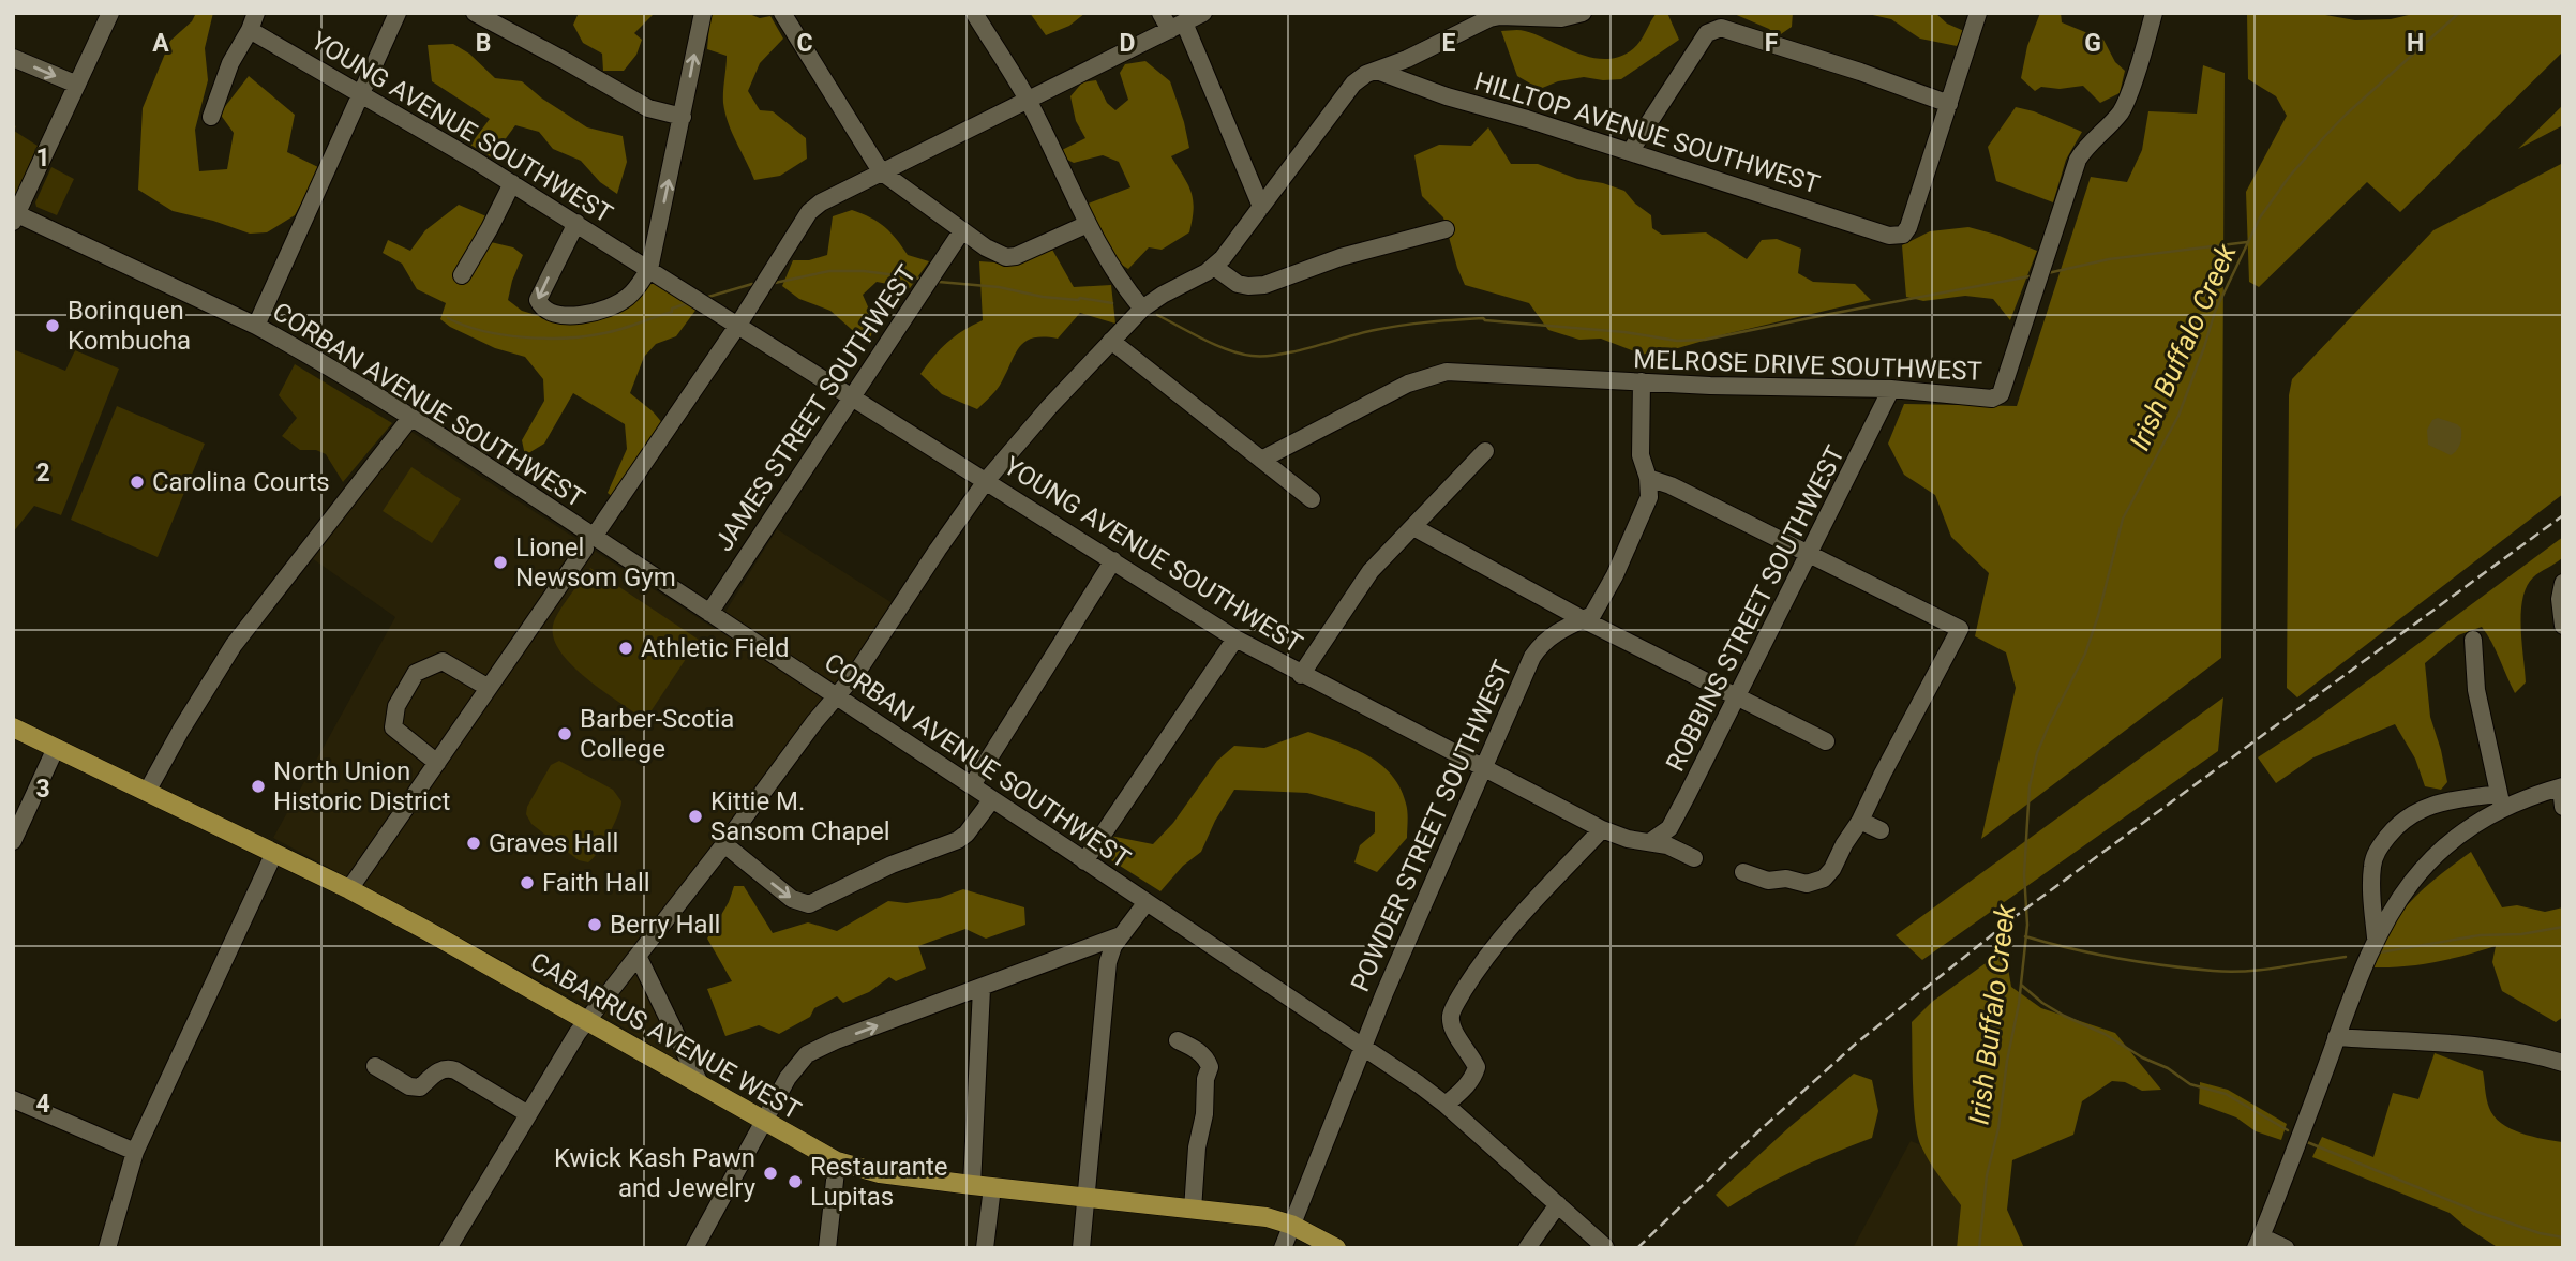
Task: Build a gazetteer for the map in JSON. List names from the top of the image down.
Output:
{
  "streets": {
    "main road": ["CABARRUS AVENUE WEST"],
    "street": [
      "YOUNG AVENUE SOUTHWEST",
      "HILLTOP AVENUE SOUTHWEST",
      "MELROSE DRIVE SOUTHWEST",
      "CORBAN AVENUE SOUTHWEST",
      "JAMES STREET SOUTHWEST",
      "ROBBINS STREET SOUTHWEST",
      "POWDER STREET SOUTHWEST"
    ]
  },
  "crossings": [
    ["YOUNG AVENUE SOUTHWEST", "JAMES STREET SOUTHWEST"],
    ["YOUNG AVENUE SOUTHWEST", "ROBBINS STREET SOUTHWEST"],
    ["YOUNG AVENUE SOUTHWEST", "POWDER STREET SOUTHWEST"],
    ["MELROSE DRIVE SOUTHWEST", "ROBBINS STREET SOUTHWEST"],
    ["CORBAN AVENUE SOUTHWEST", "JAMES STREET SOUTHWEST"],
    ["CORBAN AVENUE SOUTHWEST", "POWDER STREET SOUTHWEST"],
    ["POWDER STREET SOUTHWEST", "CABARRUS AVENUE WEST"]
  ],
  "water": ["Irish Buffalo Creek"],
  "places": [
    "Borinquen Kombucha",
    "Carolina Courts",
    "Lionel Newsom Gym",
    "Athletic Field",
    "Barber-Scotia College",
    "North Union Historic District",
    "Kittie M. Sansom Chapel",
    "Graves Hall",
    "Faith Hall",
    "Berry Hall",
    "Kwick Kash Pawn and Jewelry",
    "Restaurante Lupitas"
  ],
  "grid": {
    "columns": [
      "A",
      "B",
      "C",
      "D",
      "E",
      "F",
      "G",
      "H"
    ],
    "rows": [
      "1",
      "2",
      "3",
      "4"
    ]
  }
}
